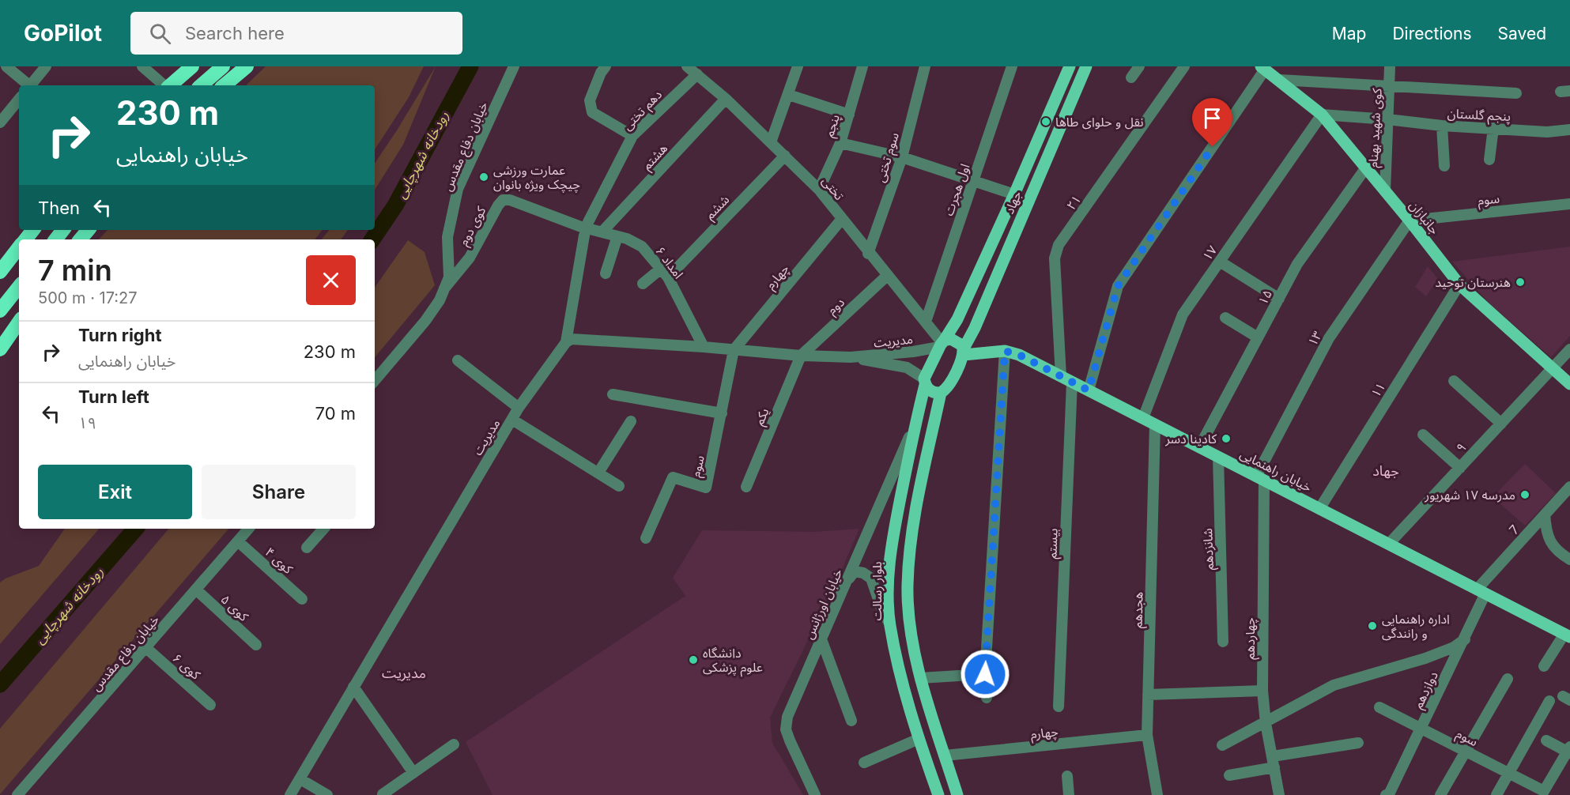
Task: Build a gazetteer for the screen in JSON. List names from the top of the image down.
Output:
{
  "streets": {
    "main road": [
      "جهاد",
      "جانبازان",
      "خیابان راهنمایی",
      "بلوار رسالت"
    ],
    "street": [
      "دهم تختی",
      "پنجم گلستان",
      "پنجم",
      "کوی شهید بهنام",
      "خیابان دفاع مقدس",
      "هشتم",
      "سوم تختی",
      "تختی",
      "اول هجرت",
      "سوم",
      "۲۱",
      "ششم",
      "کوی دوم",
      "۱۷",
      "امداد ۶",
      "چهارم",
      "۱۵",
      "دوم",
      "۱۳",
      "مدیریت",
      "۱۱",
      "یکم",
      "۹",
      "7",
      "بیستم",
      "شانزدهم",
      "کوی ۴",
      "خیابان اورژانس",
      "کوی ۵",
      "هجدهم",
      "چهاردهم",
      "کوی ۶",
      "دوازدهم"
    ]
  },
  "crossings": [
    ["دهم تختی", "تختی"],
    ["دهم تختی", "کوی دوم"],
    ["دهم تختی", "امداد ۶"],
    ["دهم تختی", "مدیریت"],
    ["پنجم گلستان", "کوی شهید بهنام"],
    ["پنجم گلستان", "جانبازان"],
    ["پنجم گلستان", "۱۷"],
    ["پنجم", "تختی"],
    ["کوی شهید بهنام", "جانبازان"],
    ["خیابان دفاع مقدس", "کوی دوم"],
    ["خیابان دفاع مقدس", "کوی ۴"],
    ["خیابان دفاع مقدس", "کوی ۵"],
    ["خیابان دفاع مقدس", "کوی ۶"],
    ["هشتم", "تختی"],
    ["هشتم", "امداد ۶"],
    ["سوم تختی", "تختی"],
    ["تختی", "اول هجرت"],
    ["تختی", "جهاد"],
    ["تختی", "ششم"],
    ["تختی", "چهارم"],
    ["تختی", "دوم"],
    ["تختی", "مدیریت"],
    ["سوم", "جانبازان"],
    ["سوم", "چهارم"],
    ["سوم", "۱۳"],
    ["سوم", "مدیریت"],
    ["سوم", "دوازدهم"],
    ["جهاد", "مدیریت"],
    ["جهاد", "خیابان راهنمایی"],
    ["جهاد", "بلوار رسالت"],
    ["۲۱", "خیابان راهنمایی"],
    ["ششم", "امداد ۶"],
    ["جانبازان", "۱۷"],
    ["جانبازان", "۱۵"],
    ["جانبازان", "۱۳"],
    ["جانبازان", "۱۱"],
    ["جانبازان", "۹"],
    ["کوی دوم", "امداد ۶"],
    ["۱۷", "خیابان راهنمایی"],
    ["امداد ۶", "مدیریت"],
    ["چهارم", "مدیریت"],
    ["چهارم", "هجدهم"],
    ["۱۵", "خیابان راهنمایی"],
    ["دوم", "مدیریت"],
    ["دوم", "یکم"],
    ["۱۳", "خیابان راهنمایی"],
    ["۱۳", "چهاردهم"],
    ["مدیریت", "یکم"],
    ["مدیریت", "بلوار رسالت"],
    ["۱۱", "خیابان راهنمایی"],
    ["۹", "خیابان راهنمایی"],
    ["خیابان راهنمایی", "7"],
    ["خیابان راهنمایی", "بیستم"],
    ["خیابان راهنمایی", "شانزدهم"],
    ["خیابان راهنمایی", "هجدهم"],
    ["خیابان راهنمایی", "چهاردهم"],
    ["خیابان راهنمایی", "دوازدهم"],
    ["7", "دوازدهم"],
    ["بلوار رسالت", "خیابان اورژانس"]
  ],
  "districts": ["جهاد", "مدیریت"],
  "water": ["رودخانه شهرچایی"],
  "places": [
    "نقل و حلوای طاها",
    "عمارت ورزشی چیچک ویژه بانوان",
    "هنرستان توحید",
    "کادینا دسر",
    "مدرسه ۱۷ شهریور",
    "اداره راهنمایی و رانندگی",
    "دانشگاه علوم پزشکی"
  ],
  "page": {
    "header": "GoPilot",
    "search": "Search here",
    "nav": ["Map", "Directions", "Saved"],
    "turn": ["230 m", "خیابان راهنمایی"],
    "then": "Then",
    "heading": ["7 min", "500 m · 17:27"],
    "list": [
      {
        "name": "Turn right",
        "note": "خیابان راهنمایی",
        "value": "230 m"
      },
      {
        "name": "Turn left",
        "note": "۱۹",
        "value": "70 m"
      }
    ],
    "buttons": ["Exit", "Share"]
  }
}
